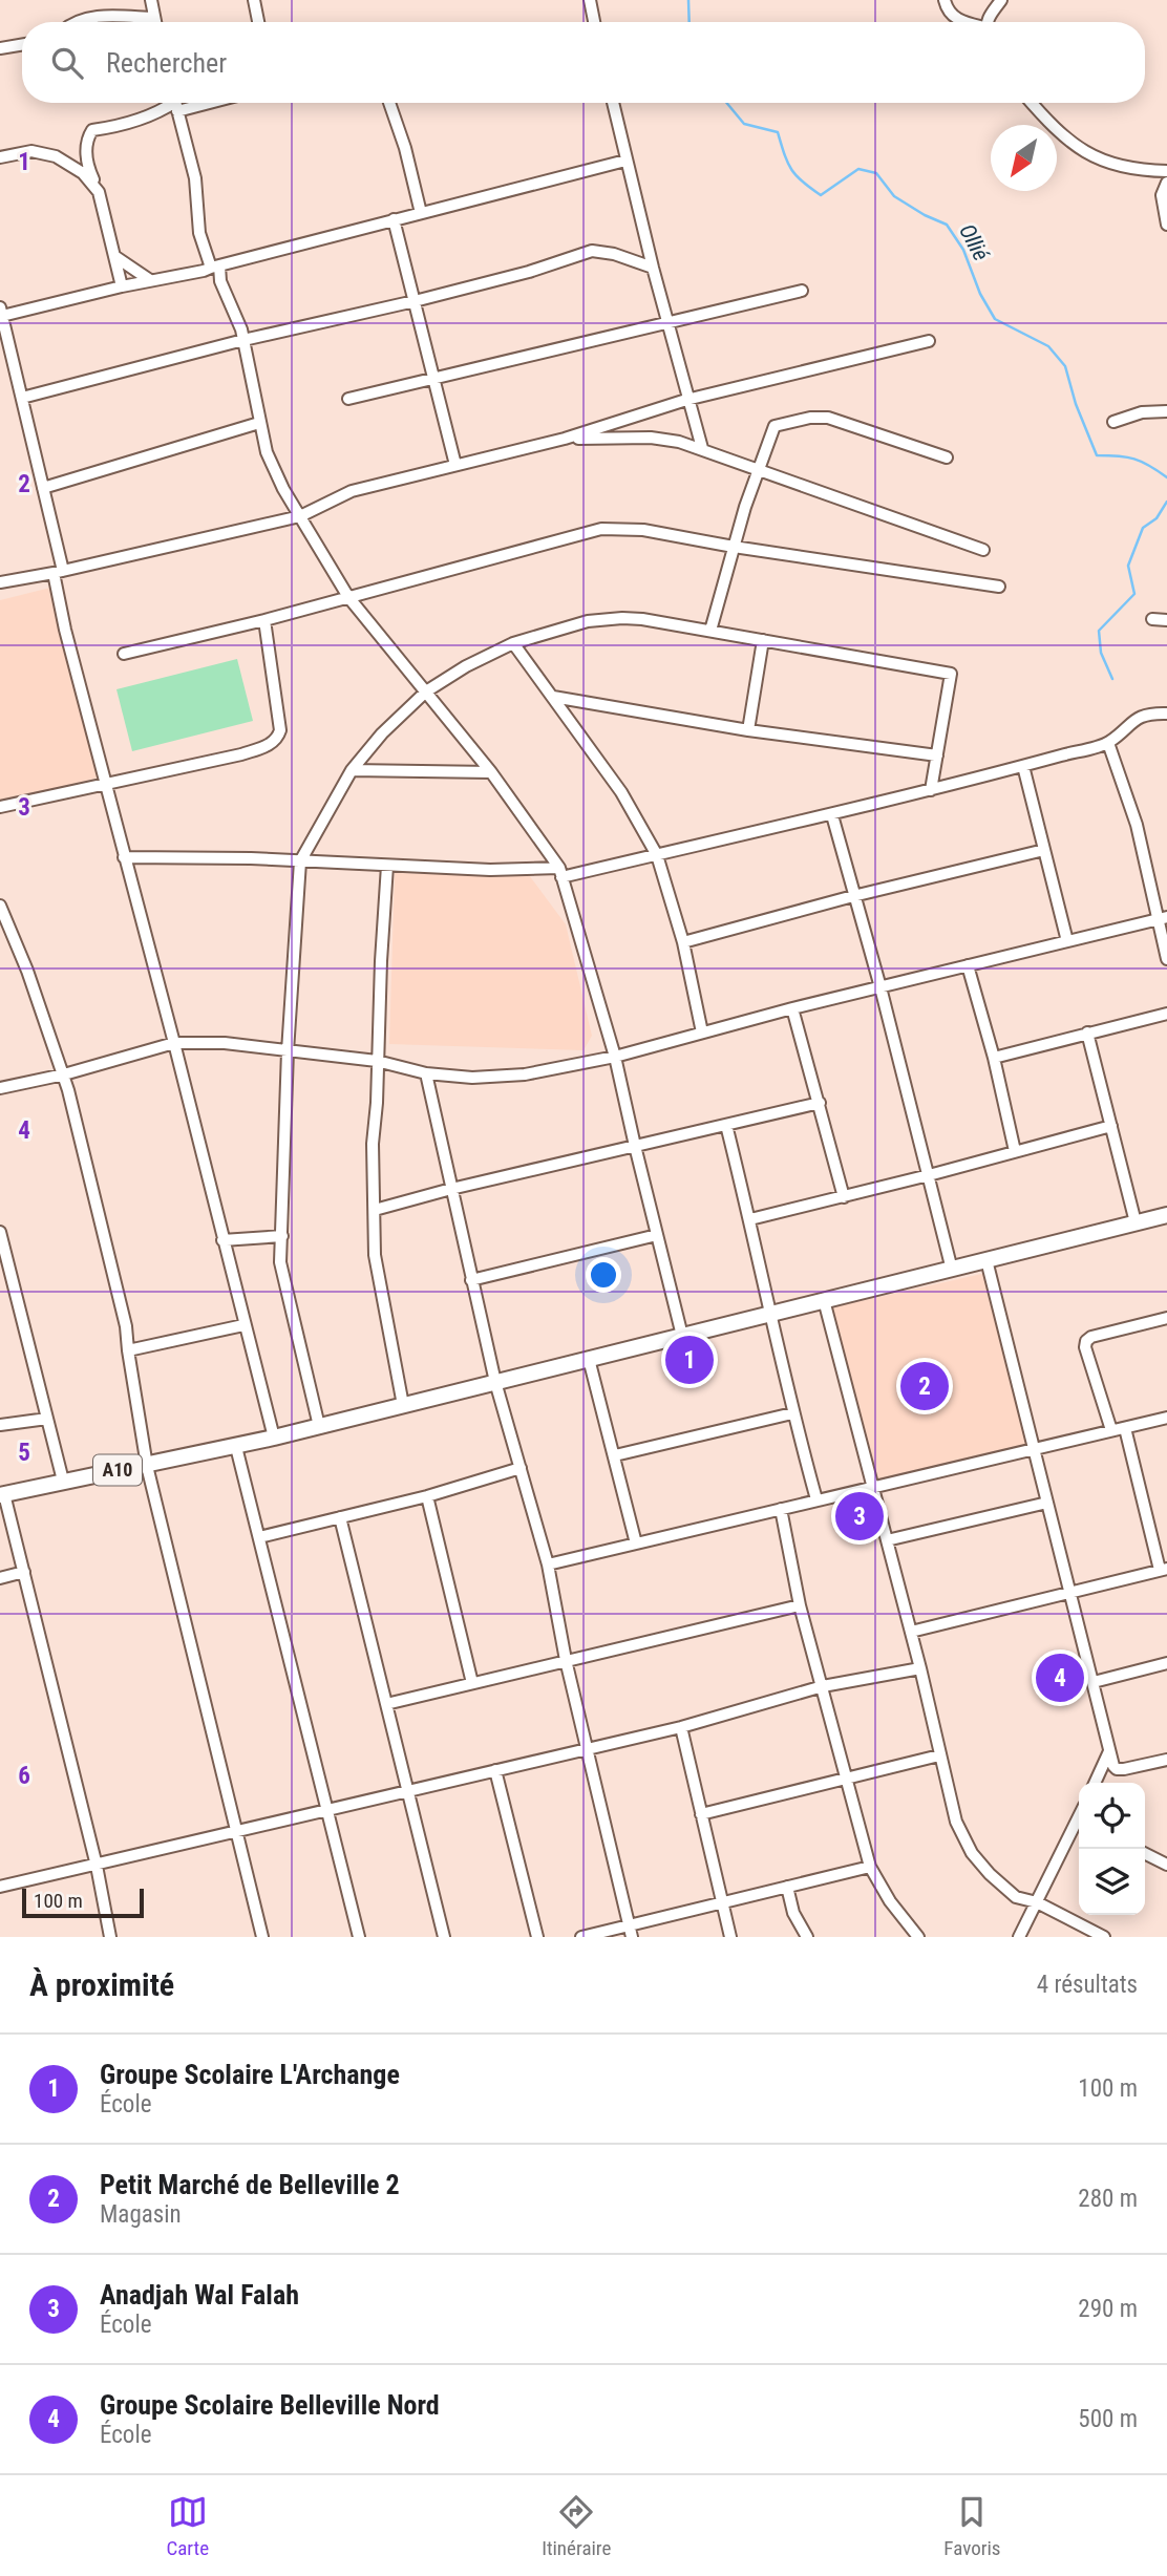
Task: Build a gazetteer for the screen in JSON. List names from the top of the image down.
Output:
{
  "streets": {
    "main road": ["A10"]
  },
  "water": ["Ollié"],
  "scale_bar": "100 m",
  "north": "bottom left",
  "page": {
    "search": "Rechercher",
    "pins": [
      "1",
      "2",
      "3",
      "4"
    ],
    "scale": "100 m",
    "heading": ["À proximité", "4 résultats"],
    "list": [
      {
        "mark": "1",
        "name": "Groupe Scolaire L'Archange",
        "note": "École",
        "value": "100 m"
      },
      {
        "mark": "2",
        "name": "Petit Marché de Belleville 2",
        "note": "Magasin",
        "value": "280 m"
      },
      {
        "mark": "3",
        "name": "Anadjah Wal Falah",
        "note": "École",
        "value": "290 m"
      },
      {
        "mark": "4",
        "name": "Groupe Scolaire Belleville Nord",
        "note": "École",
        "value": "500 m"
      }
    ],
    "nav": ["Carte", "Itinéraire", "Favoris"]
  },
  "grid": {
    "rows": [
      "1",
      "2",
      "3",
      "4",
      "5",
      "6"
    ]
  }
}
